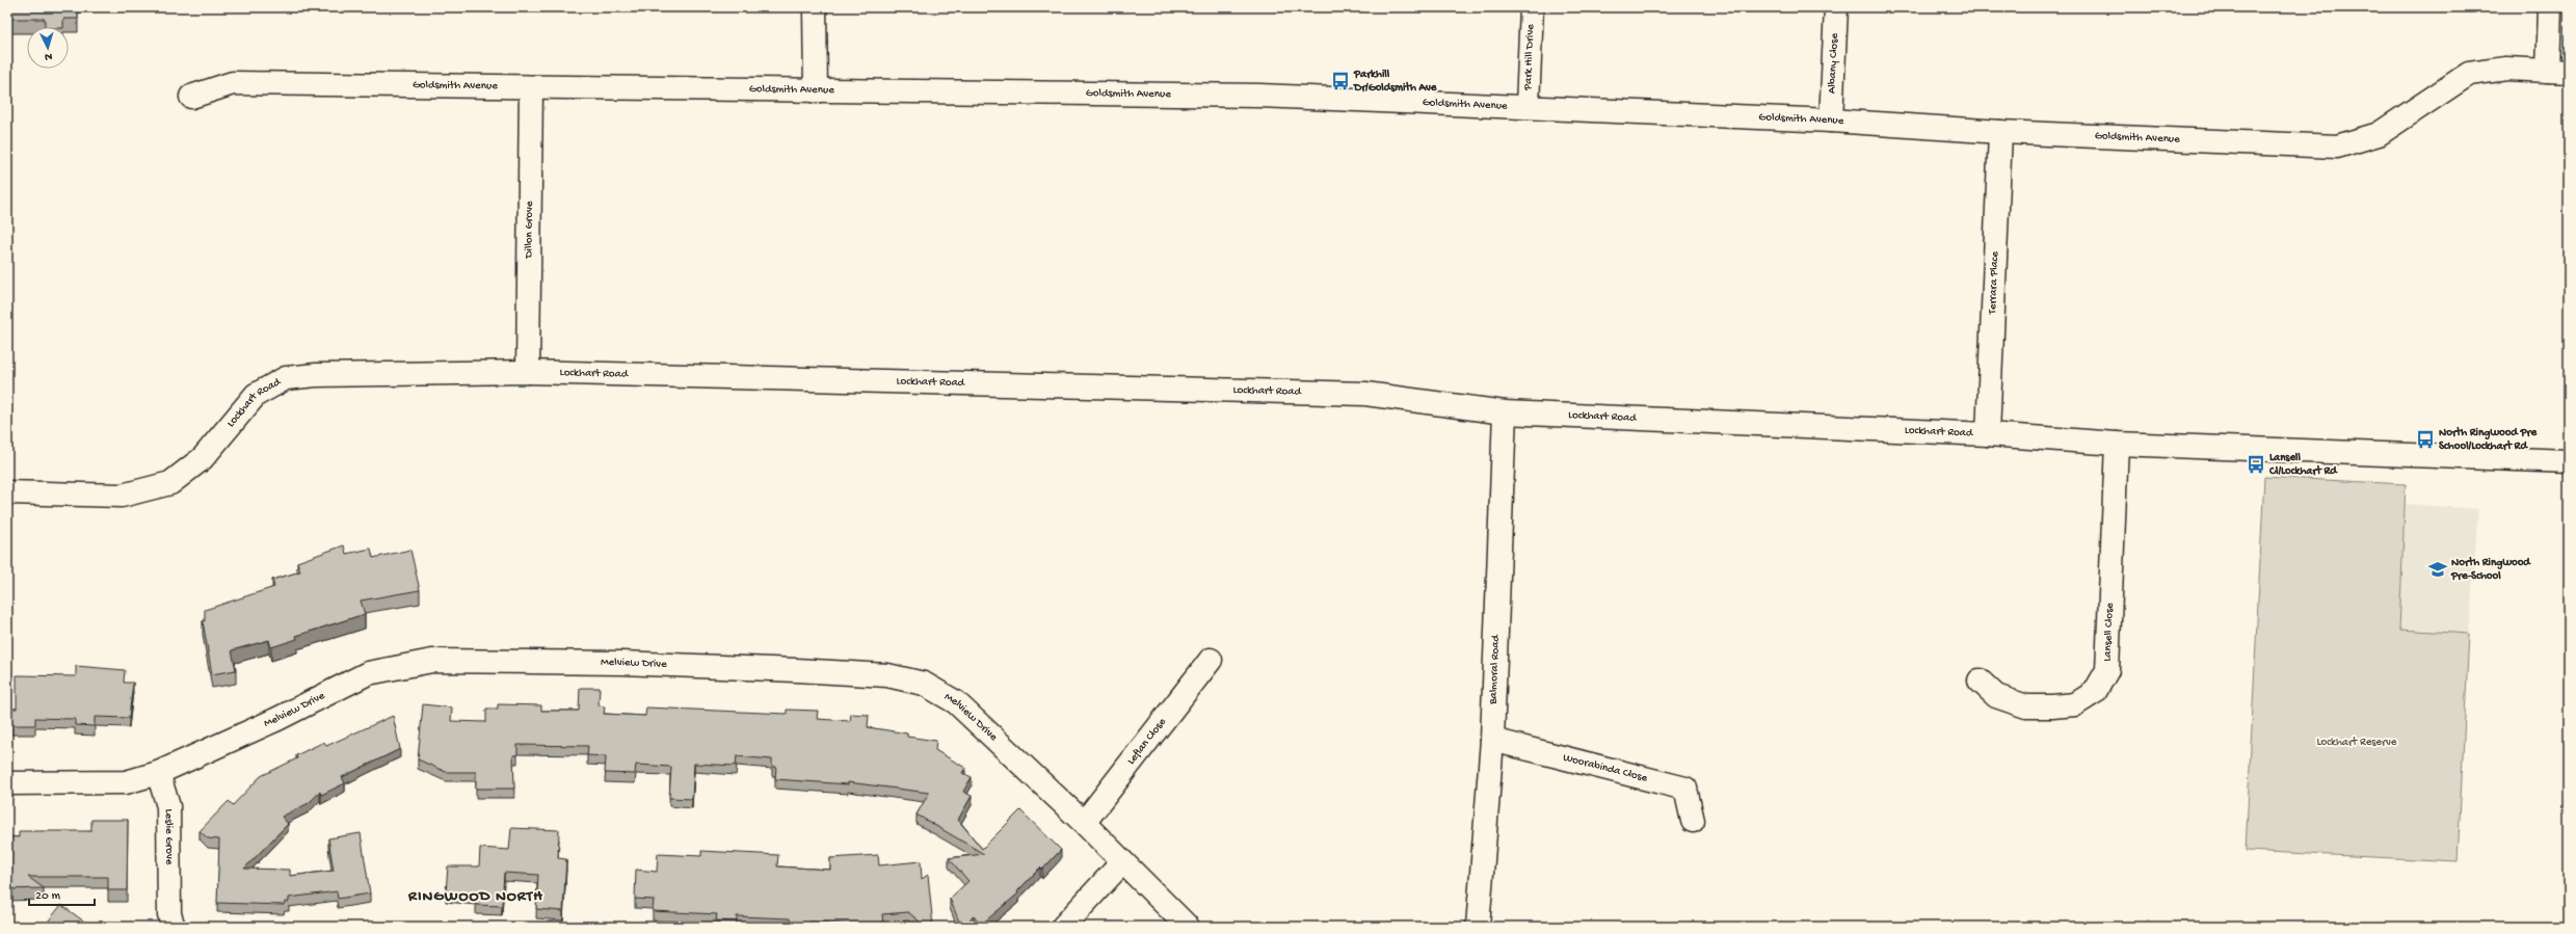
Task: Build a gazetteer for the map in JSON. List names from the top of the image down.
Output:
{
  "streets": {
    "street": [
      "Park Hill Drive",
      "Albany Close",
      "Goldsmith Avenue",
      "Dillon Grove",
      "Terrara Place",
      "Lockhart Road",
      "Lansell Close",
      "Melview Drive",
      "Balmoral Road",
      "Leflan Close",
      "Woorabinda Close",
      "Leslie Grove"
    ]
  },
  "crossings": [
    ["Park Hill Drive", "Goldsmith Avenue"],
    ["Albany Close", "Goldsmith Avenue"],
    ["Goldsmith Avenue", "Dillon Grove"],
    ["Goldsmith Avenue", "Terrara Place"],
    ["Dillon Grove", "Lockhart Road"],
    ["Terrara Place", "Lockhart Road"],
    ["Lockhart Road", "Lansell Close"],
    ["Lockhart Road", "Balmoral Road"],
    ["Melview Drive", "Leflan Close"],
    ["Melview Drive", "Leslie Grove"],
    ["Balmoral Road", "Woorabinda Close"]
  ],
  "districts": ["RINGWOOD NORTH"],
  "parks": ["Lockhart Reserve"],
  "places": {
    "bus stop": ["Parkhill Dr/Goldsmith Ave", "North Ringwood Pre School/Lockhart Rd", "Lansell Cl/Lockhart Rd"],
    "school or university": ["North Ringwood Pre-School"]
  },
  "scale_bar": "20 m",
  "north": "bottom"
}
